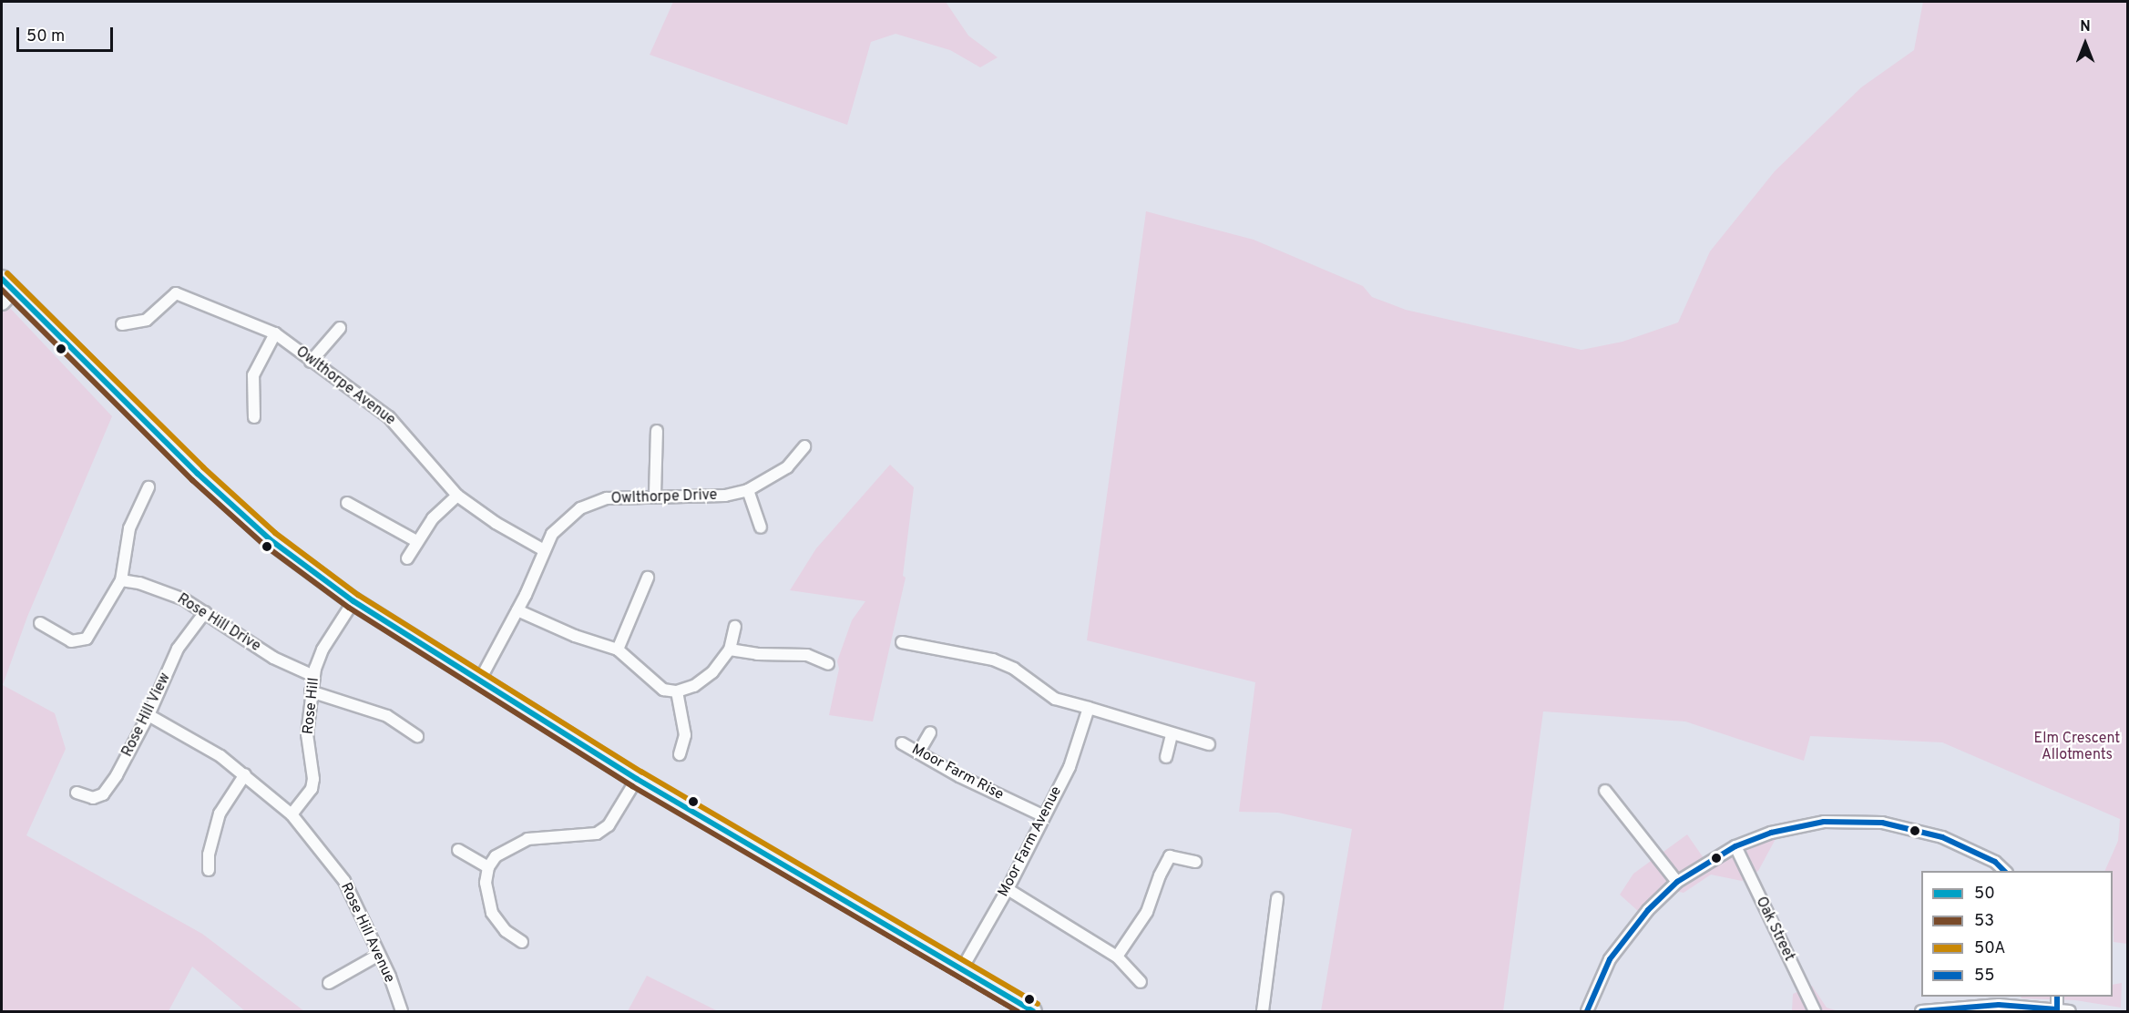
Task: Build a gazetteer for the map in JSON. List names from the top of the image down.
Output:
{
  "streets": {
    "street": [
      "Owlthorpe Avenue",
      "Owlthorpe Drive",
      "Rose Hill Drive",
      "Rose Hill",
      "Rose Hill View",
      "Moor Farm Rise",
      "Moor Farm Avenue",
      "Oak Street",
      "Rose Hill Avenue"
    ]
  },
  "crossings": [
    ["Owlthorpe Avenue", "Owlthorpe Drive"],
    ["Rose Hill Drive", "Rose Hill"],
    ["Rose Hill Drive", "Rose Hill View"],
    ["Rose Hill", "Rose Hill Avenue"],
    ["Rose Hill View", "Rose Hill Avenue"],
    ["Moor Farm Rise", "Moor Farm Avenue"]
  ],
  "parks": ["Elm Crescent Allotments"],
  "lines": [
    "transit line 50A",
    "transit line 50",
    "transit line 53",
    "transit line 55"
  ],
  "legend": [
    "50",
    "53",
    "50A",
    "55"
  ],
  "scale_bar": "50 m",
  "north": "top"
}
